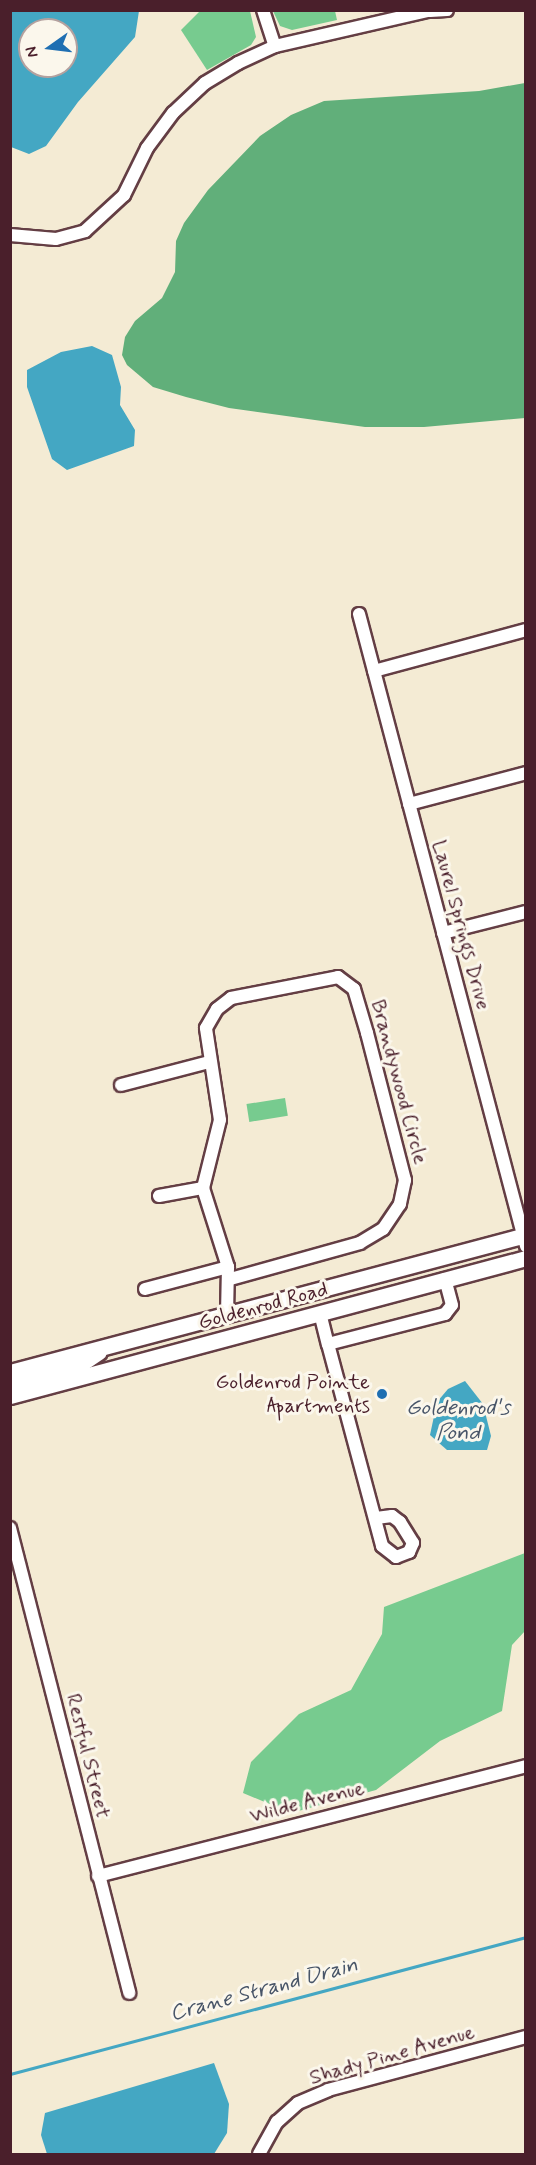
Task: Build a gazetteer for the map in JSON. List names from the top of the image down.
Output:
{
  "streets": {
    "main road": ["Goldenrod Road"],
    "street": [
      "Laurel Springs Drive",
      "Brandywood Circle",
      "Restful Street",
      "Wilde Avenue",
      "Shady Pine Avenue"
    ]
  },
  "crossings": [
    ["Laurel Springs Drive", "Goldenrod Road"],
    ["Restful Street", "Wilde Avenue"]
  ],
  "water": ["Goldenrod's Pond", "Crane Strand Drain"],
  "places": ["Goldenrod Pointe Apartments"],
  "north": "left"
}
